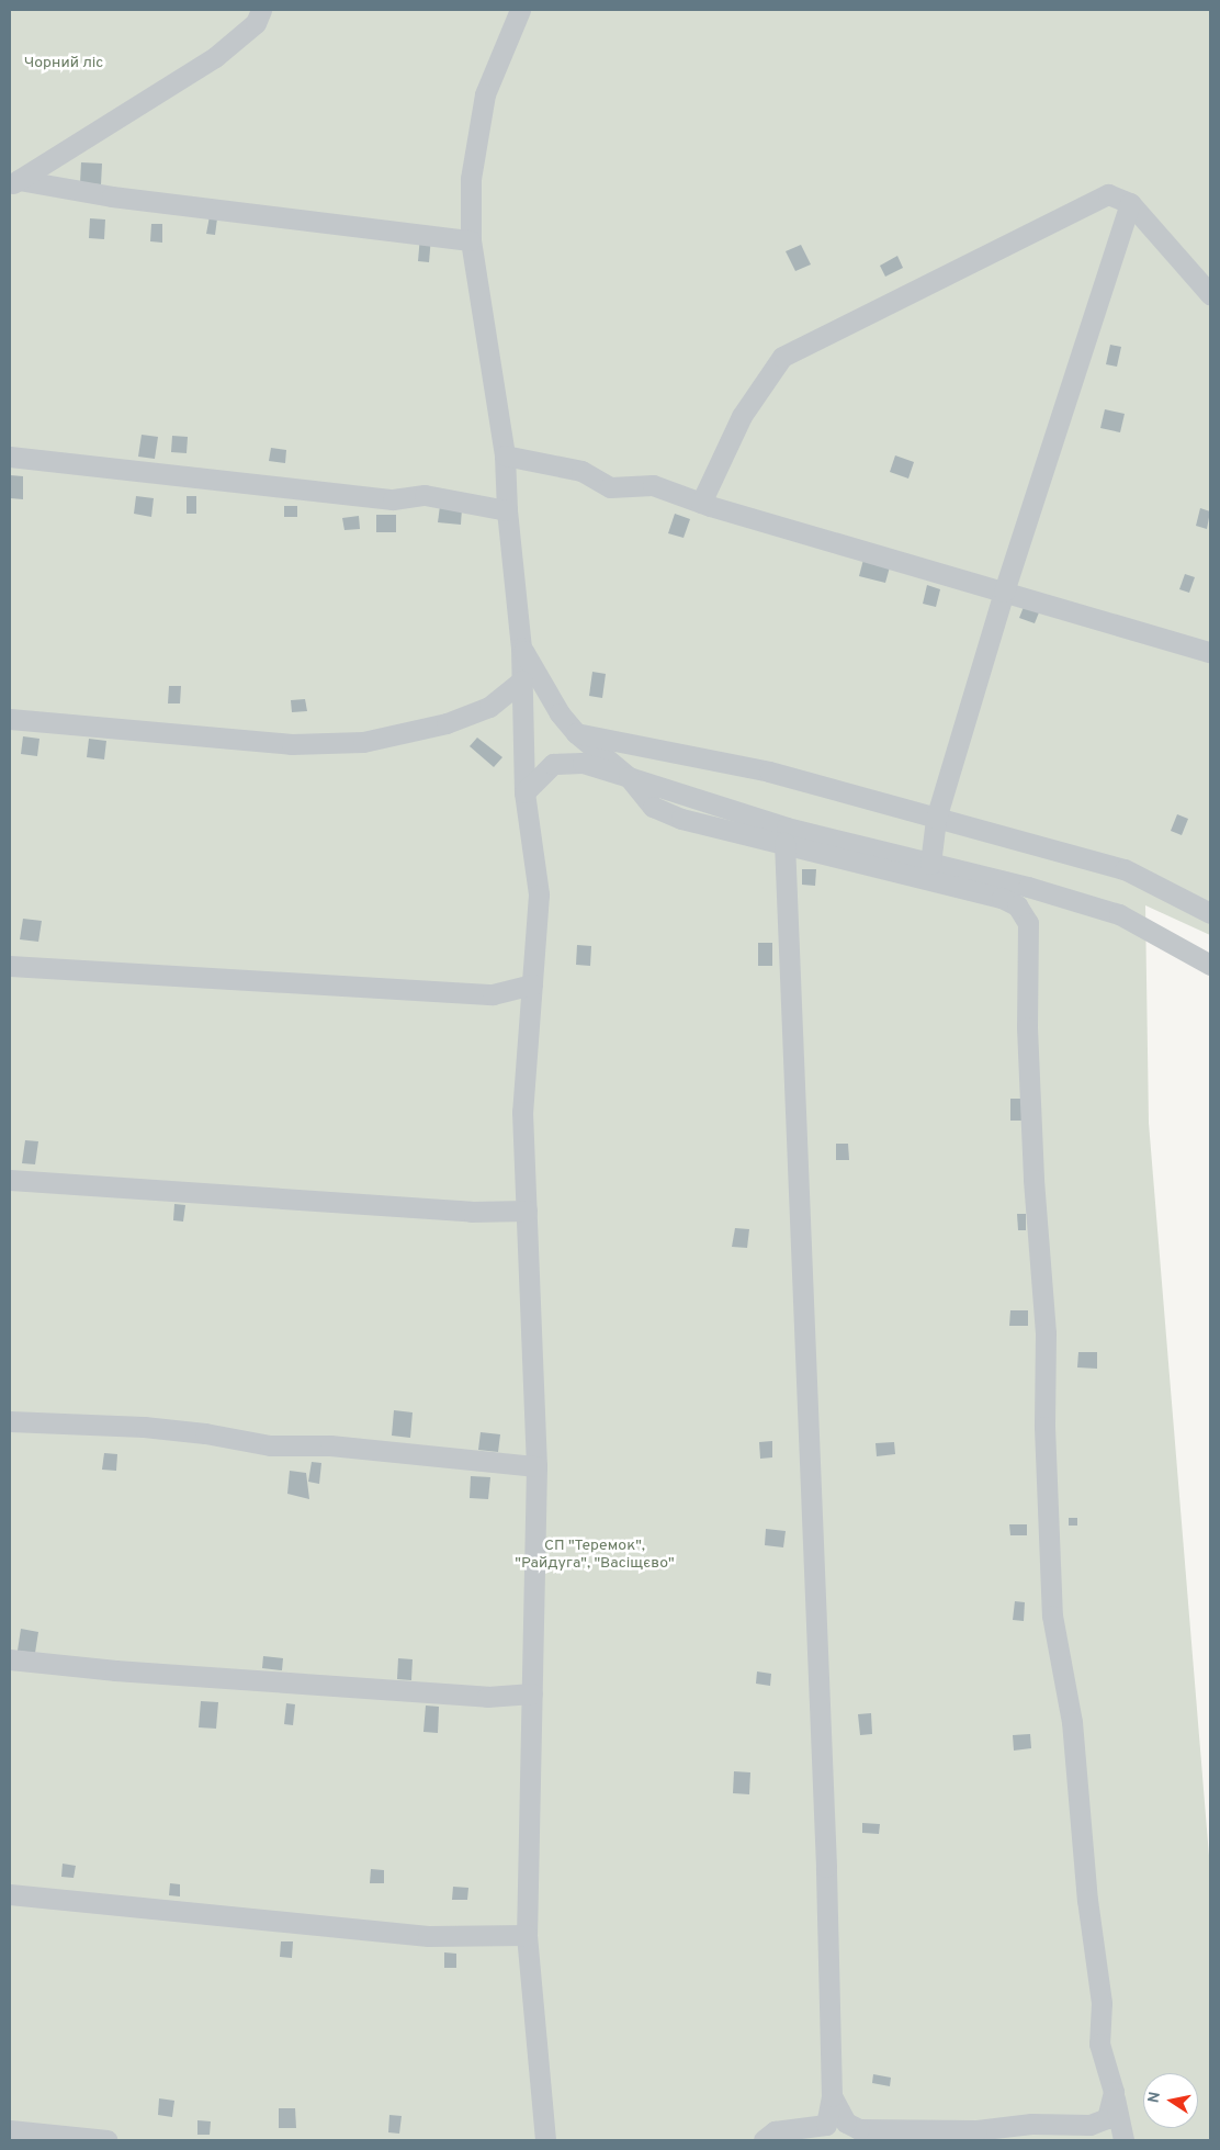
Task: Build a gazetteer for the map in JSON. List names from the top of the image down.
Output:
{
  "parks": ["Чорний ліс", "СП \"Теремок\", \"Райдуга\", \"Васіщєво\""],
  "north": "left"
}
